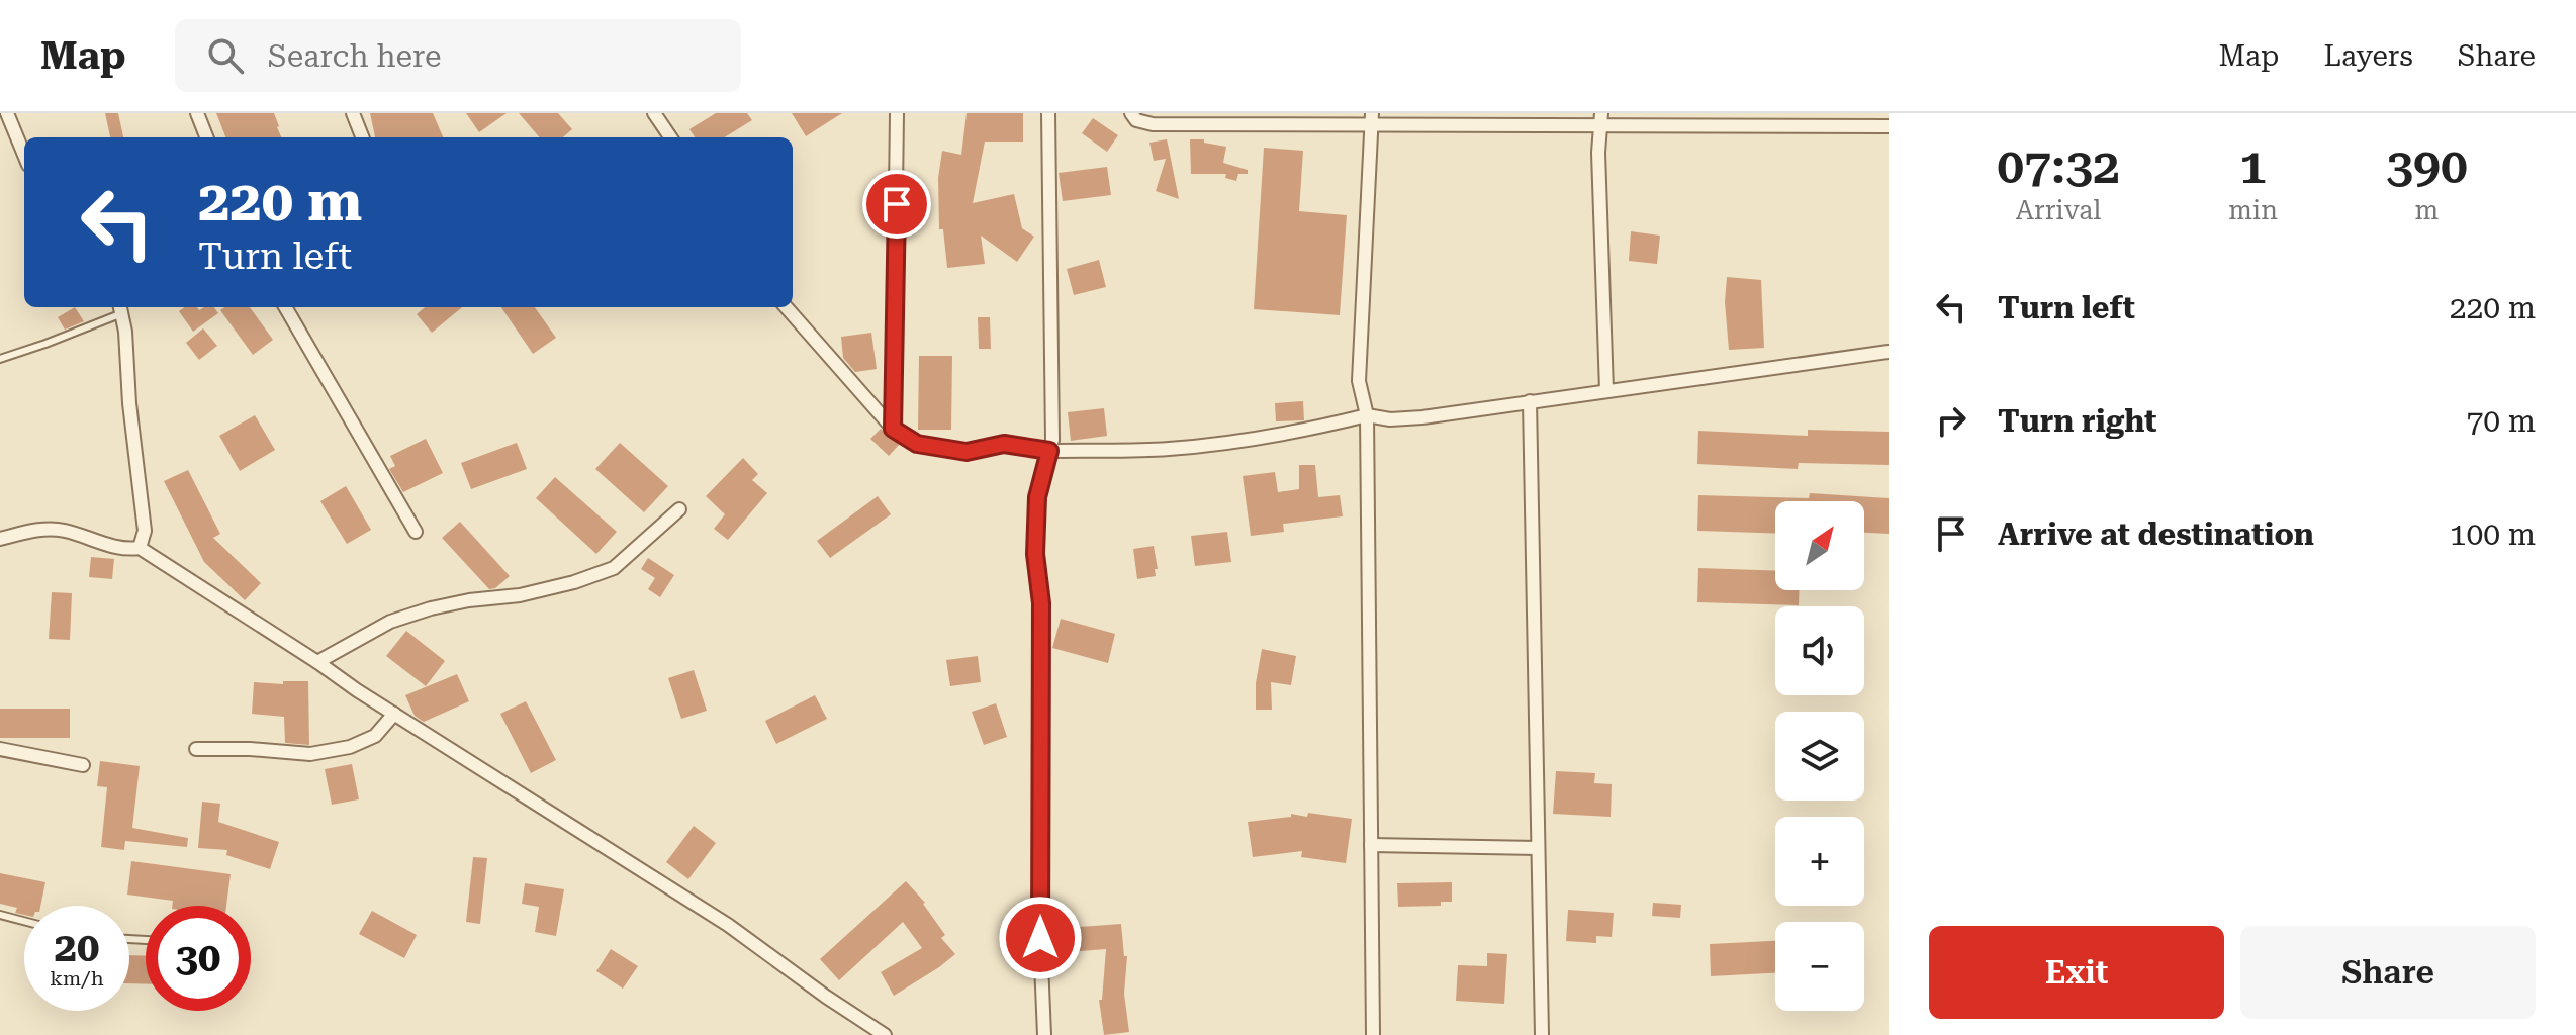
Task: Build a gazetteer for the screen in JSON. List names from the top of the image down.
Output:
{
  "north": "top right",
  "page": {
    "header": "Map",
    "search": "Search here",
    "nav": ["Map", "Layers", "Share"],
    "eta": [
      "07:32",
      "Arrival",
      "1",
      "min",
      "390",
      "m"
    ],
    "turn": ["220 m", "Turn left"],
    "list": [
      {
        "name": "Turn left",
        "value": "220 m"
      },
      {
        "name": "Turn right",
        "value": "70 m"
      },
      {
        "name": "Arrive at destination",
        "value": "100 m"
      }
    ],
    "map_buttons": ["+", "−"],
    "speed": "20 km/h",
    "limit": "30",
    "buttons": ["Exit", "Share"]
  }
}
